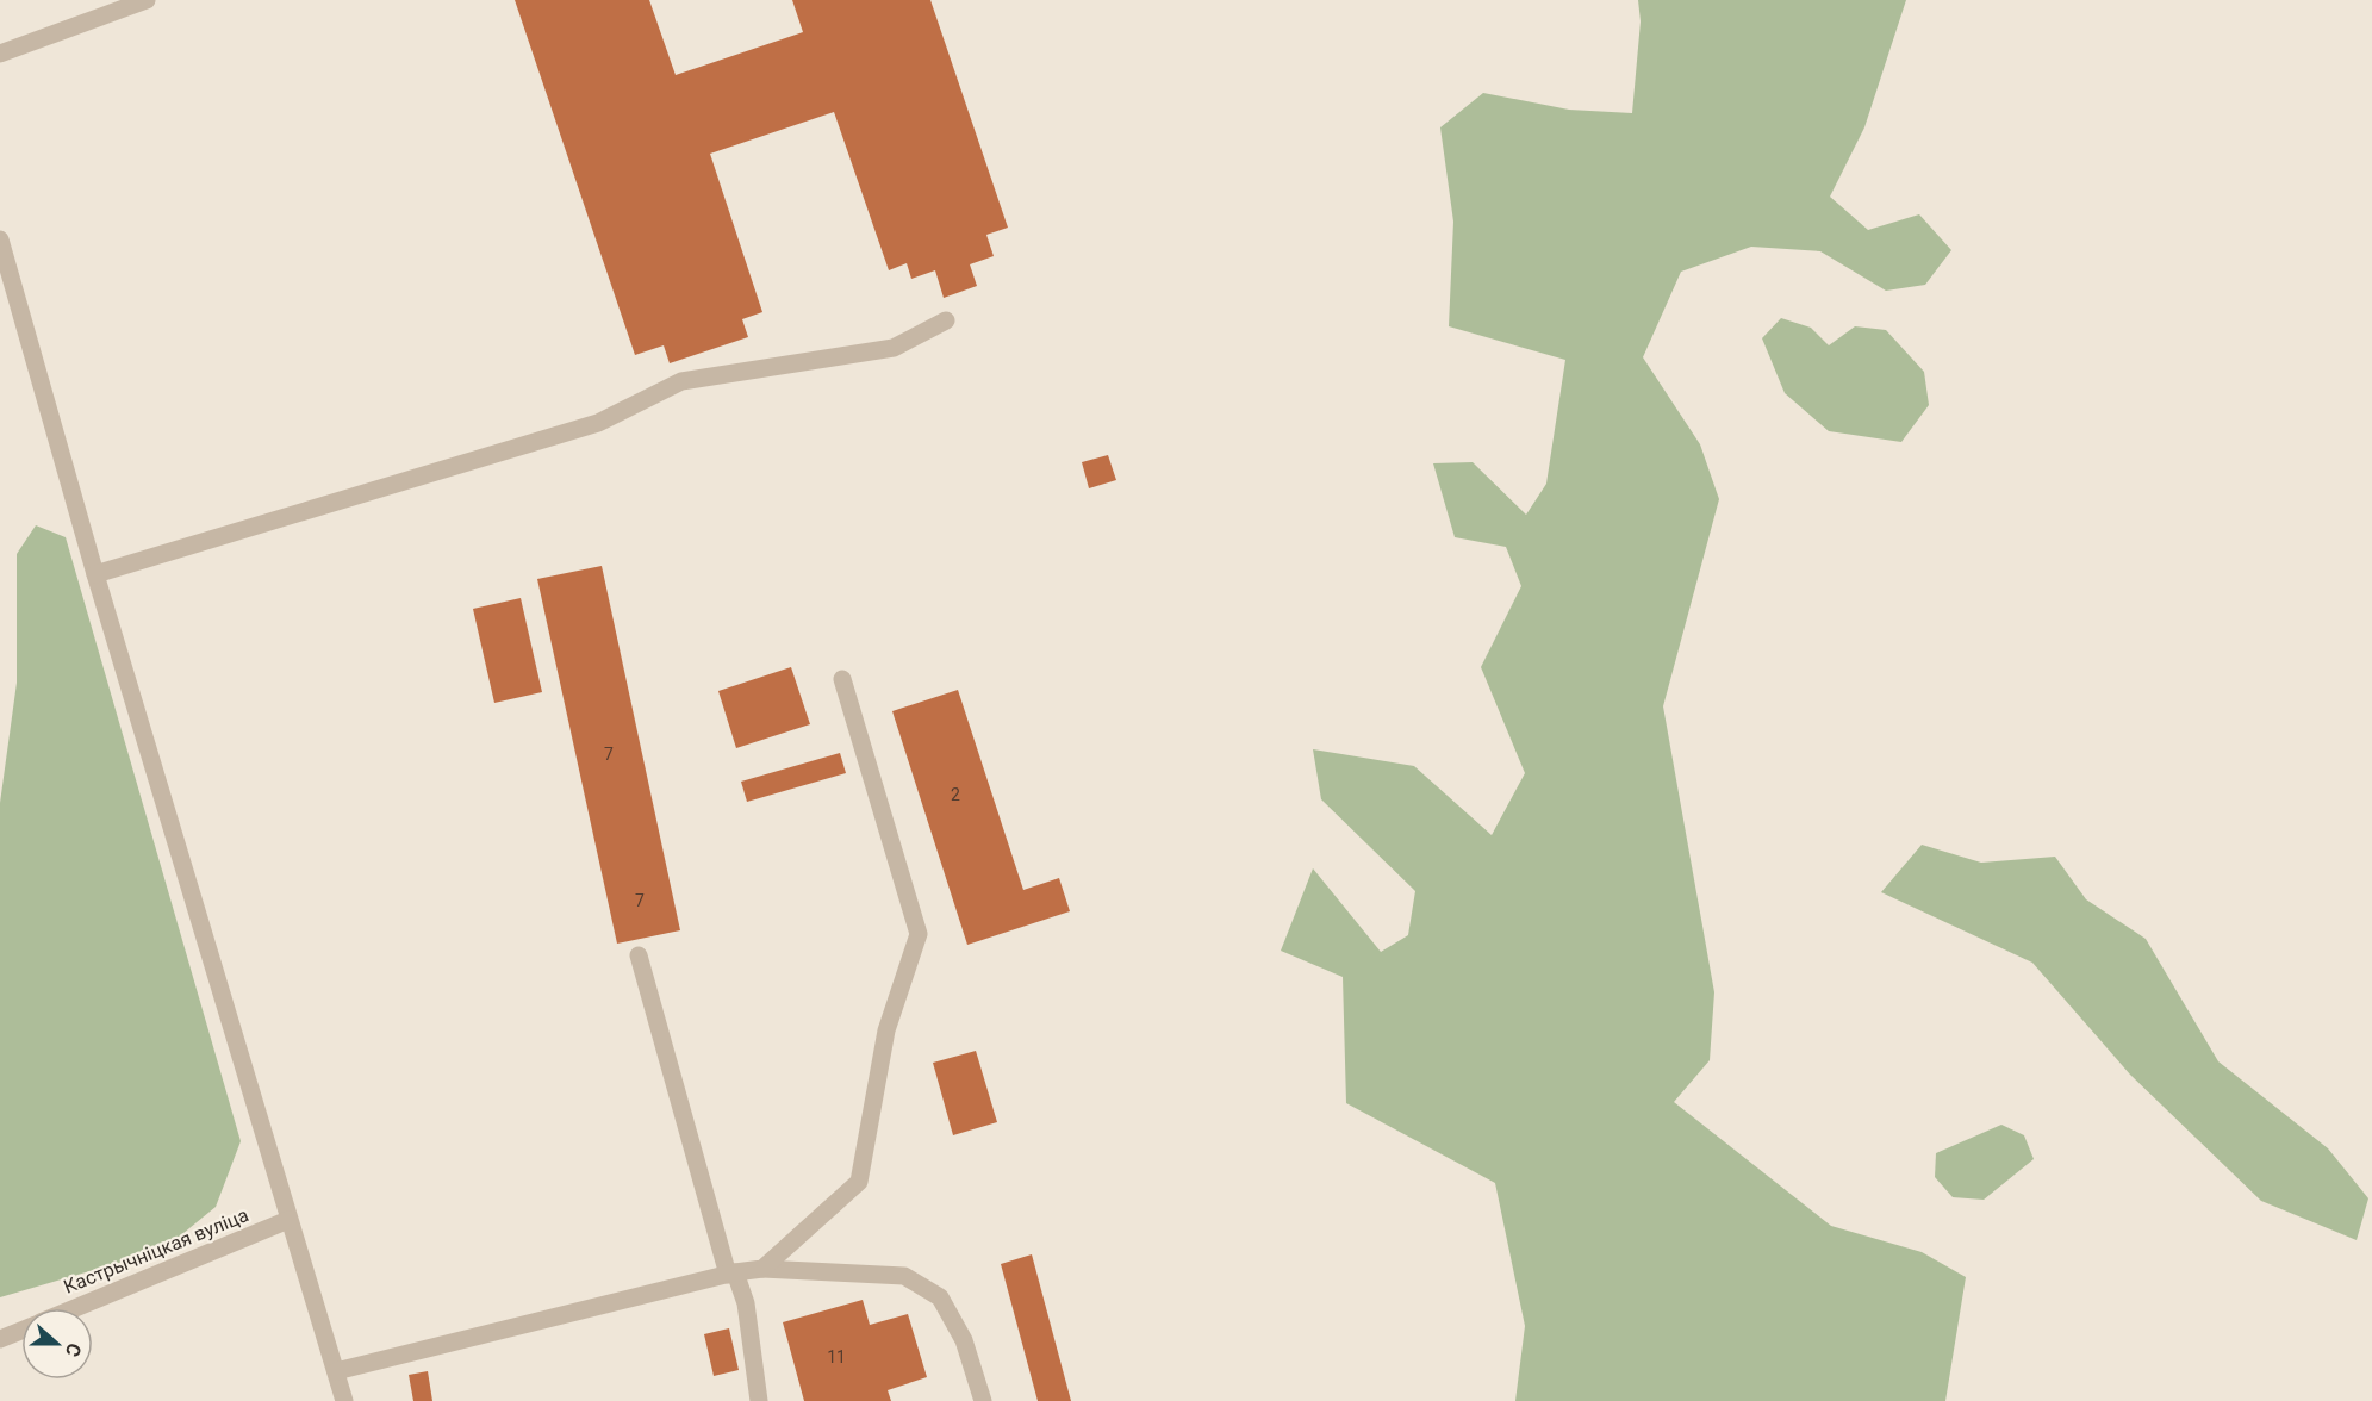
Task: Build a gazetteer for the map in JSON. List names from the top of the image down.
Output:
{
  "streets": {
    "street": ["Кастрычніцкая вуліца"]
  },
  "house_numbers": [
    "7",
    "2",
    "7",
    "11"
  ],
  "north": "right"
}
